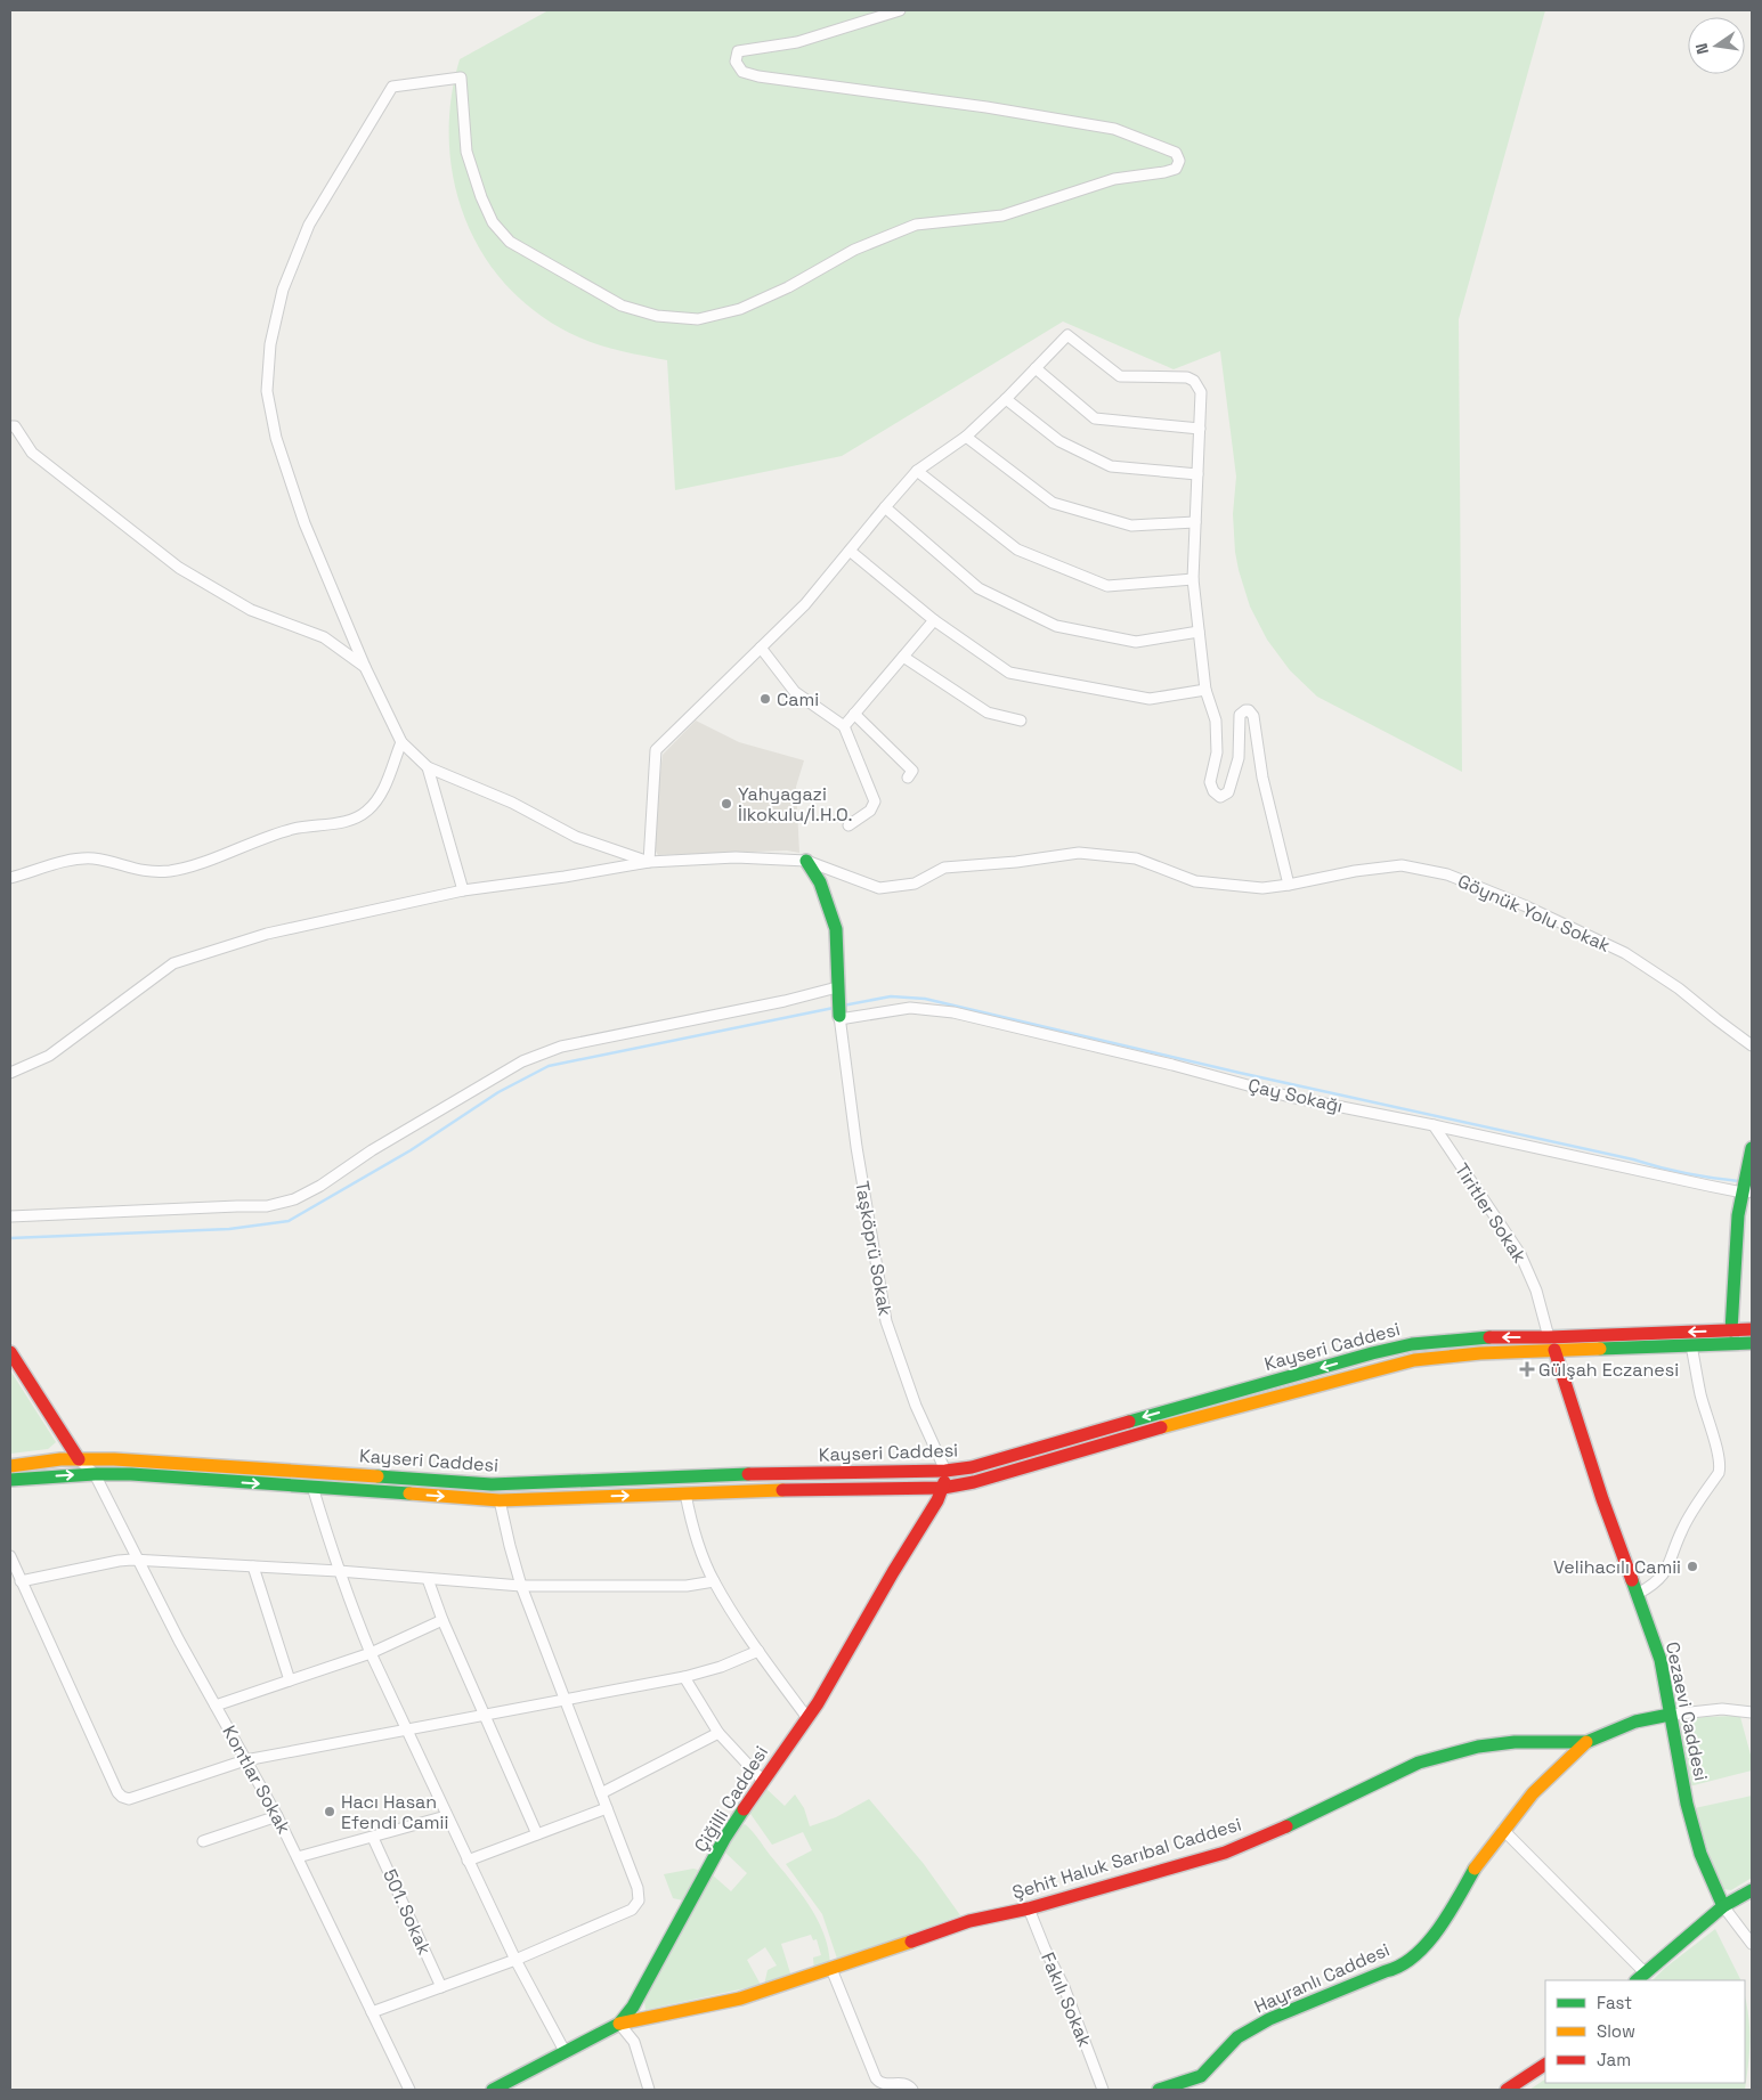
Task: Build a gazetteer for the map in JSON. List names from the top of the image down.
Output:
{
  "streets": {
    "main road": [
      "Kayseri Caddesi",
      "Cezaevi Caddesi",
      "Çiğilli Caddesi",
      "Şehit Haluk Sarıbal Caddesi",
      "Hayranlı Caddesi"
    ],
    "street": [
      "Göynük Yolu Sokak",
      "Çay Sokağı",
      "Tiritler Sokak",
      "Taşköprü Sokak",
      "Kontlar Sokak",
      "501. Sokak",
      "Fakılı Sokak"
    ]
  },
  "crossings": [
    ["Çay Sokağı", "Tiritler Sokak"],
    ["Çay Sokağı", "Taşköprü Sokak"],
    ["Tiritler Sokak", "Kayseri Caddesi"],
    ["Taşköprü Sokak", "Kayseri Caddesi"],
    ["Taşköprü Sokak", "Çiğilli Caddesi"],
    ["Kayseri Caddesi", "Cezaevi Caddesi"],
    ["Kayseri Caddesi", "Kontlar Sokak"],
    ["Kayseri Caddesi", "Çiğilli Caddesi"],
    ["Cezaevi Caddesi", "Şehit Haluk Sarıbal Caddesi"],
    ["Çiğilli Caddesi", "Şehit Haluk Sarıbal Caddesi"],
    ["Şehit Haluk Sarıbal Caddesi", "Hayranlı Caddesi"],
    ["Şehit Haluk Sarıbal Caddesi", "Fakılı Sokak"]
  ],
  "places": {
    "other": [
      "Cami",
      "Yahyagazi İlkokulu/İ.H.O.",
      "Velihacılı Camii",
      "Hacı Hasan Efendi Camii"
    ],
    "health": ["Gülşah Eczanesi"]
  },
  "legend": ["Fast", "Slow", "Jam"],
  "north": "left"
}
